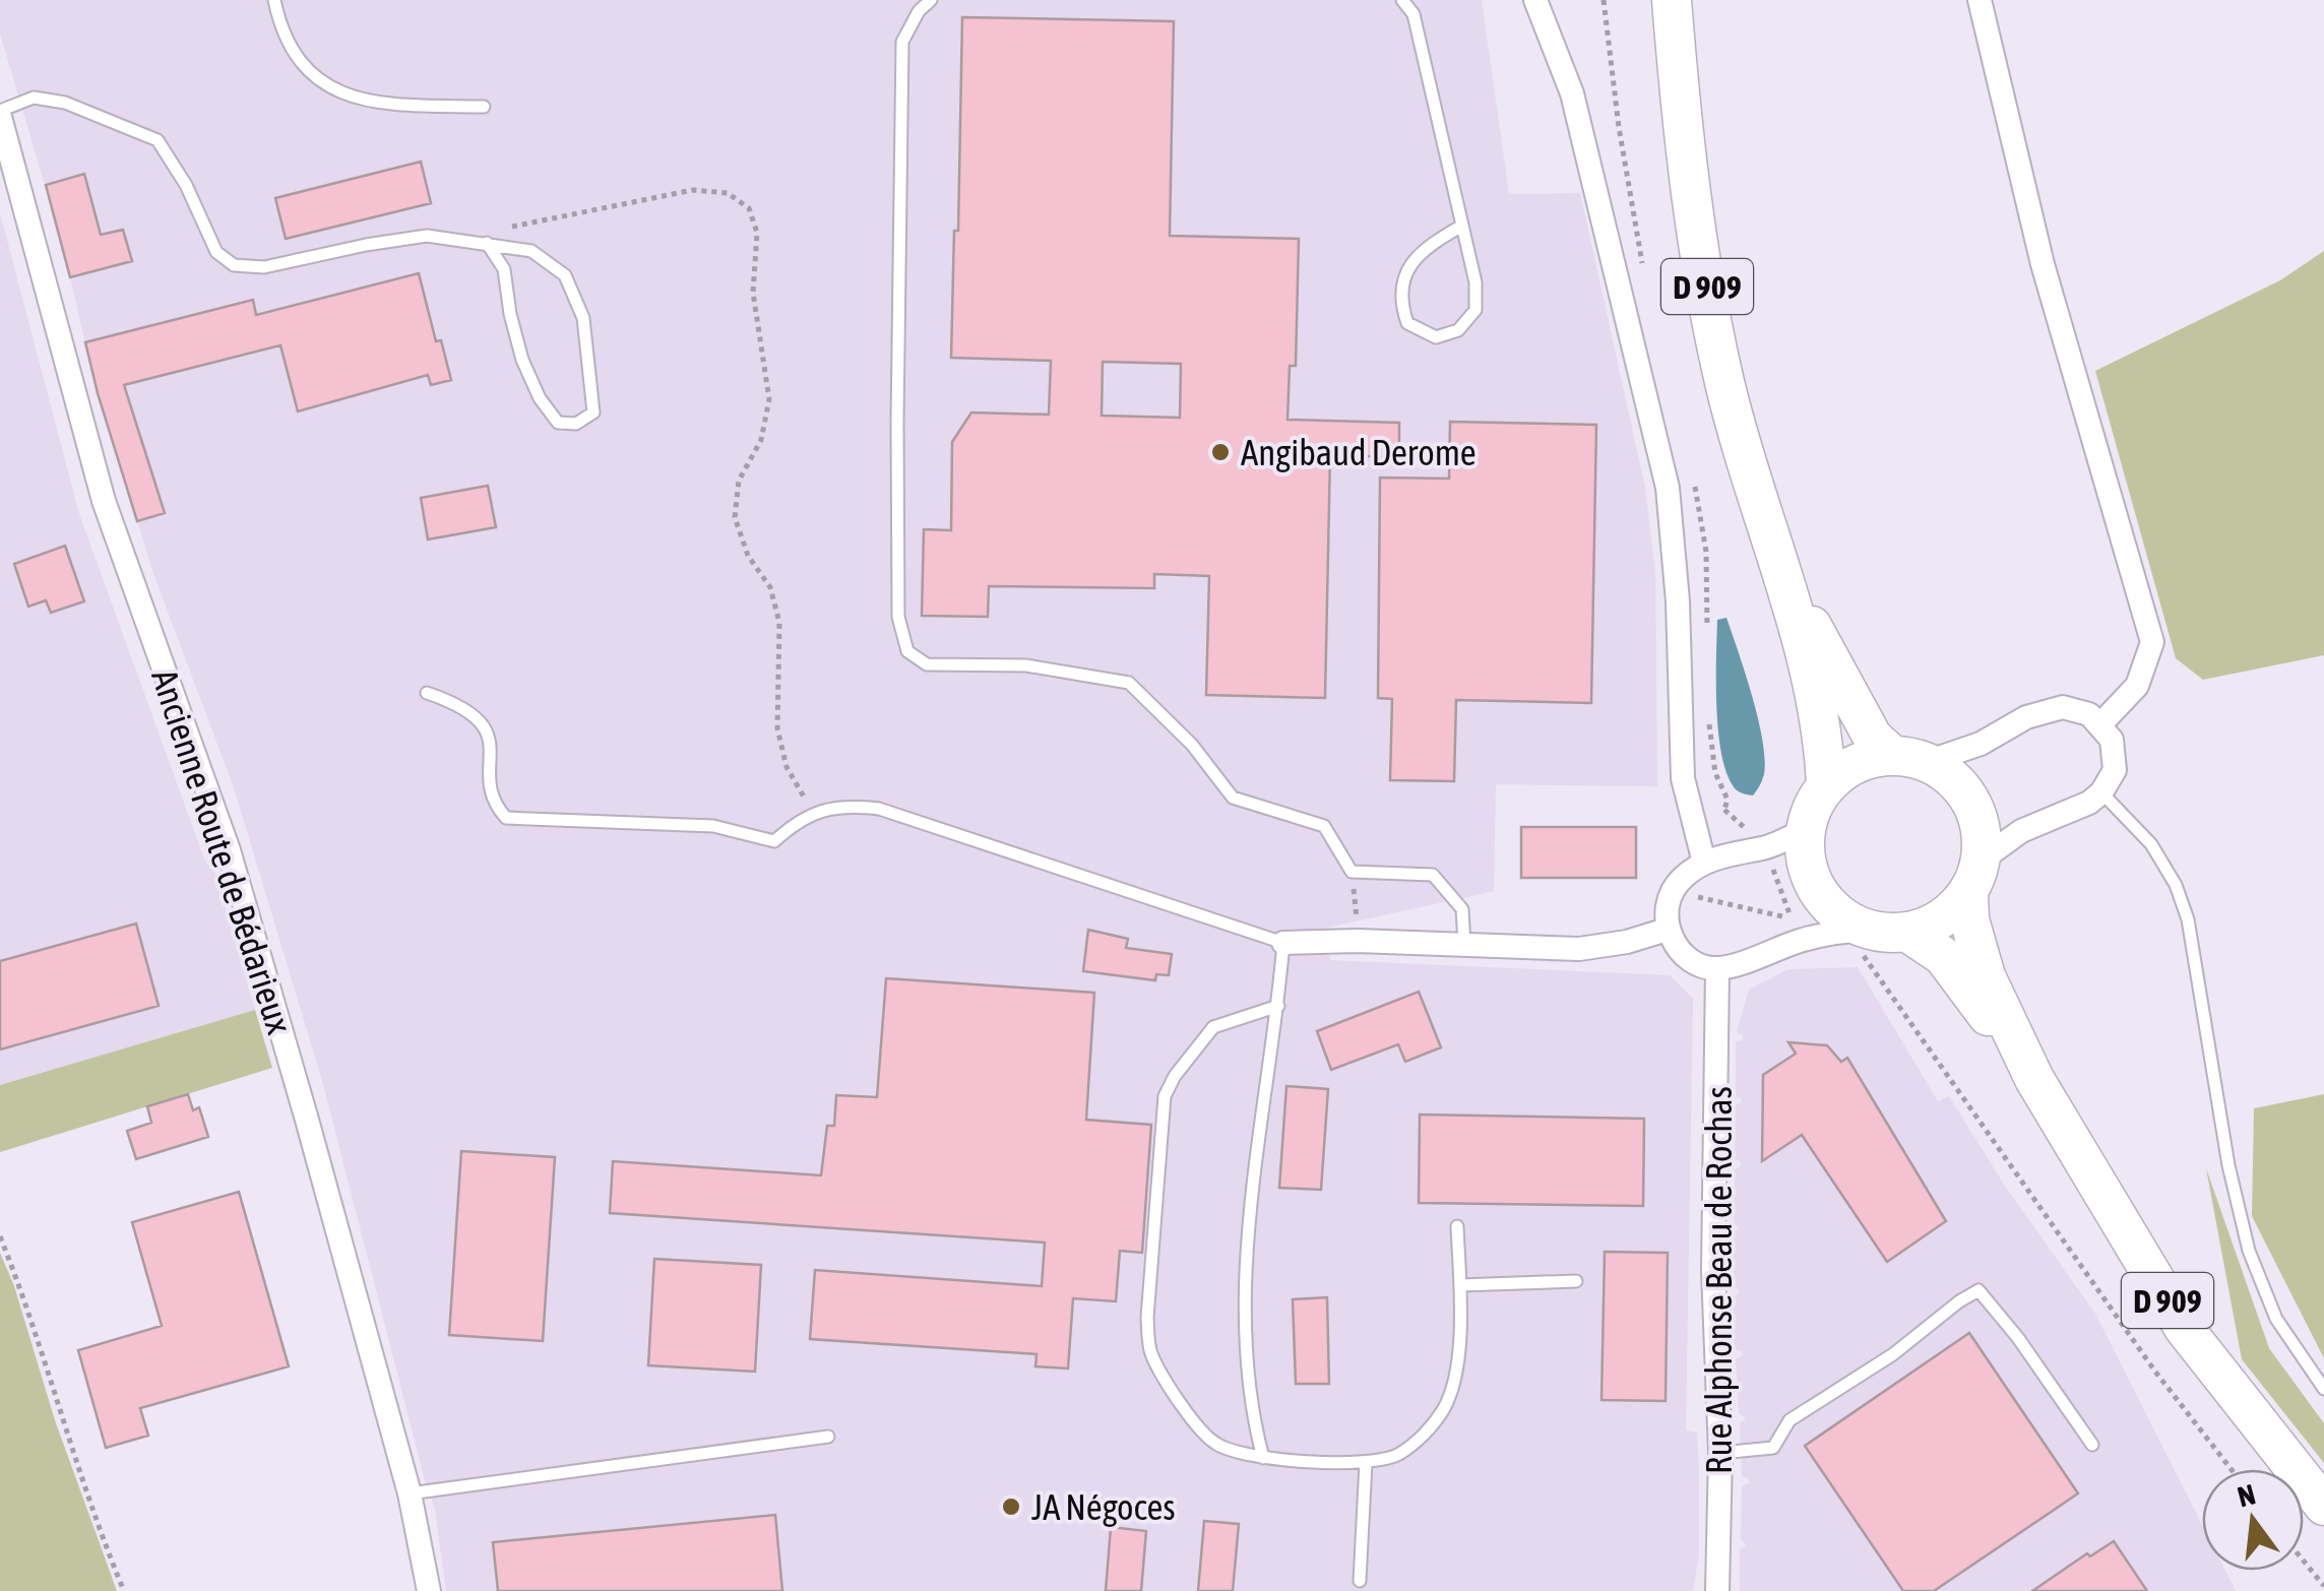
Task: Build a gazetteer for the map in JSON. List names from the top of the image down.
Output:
{
  "streets": {
    "main road": ["D 909"],
    "street": ["Ancienne Route de Bédarieux", "Rue Alphonse Beau de Rochas"]
  },
  "places": ["Angibaud Derome", "JA Négoces"],
  "north": "top"
}
